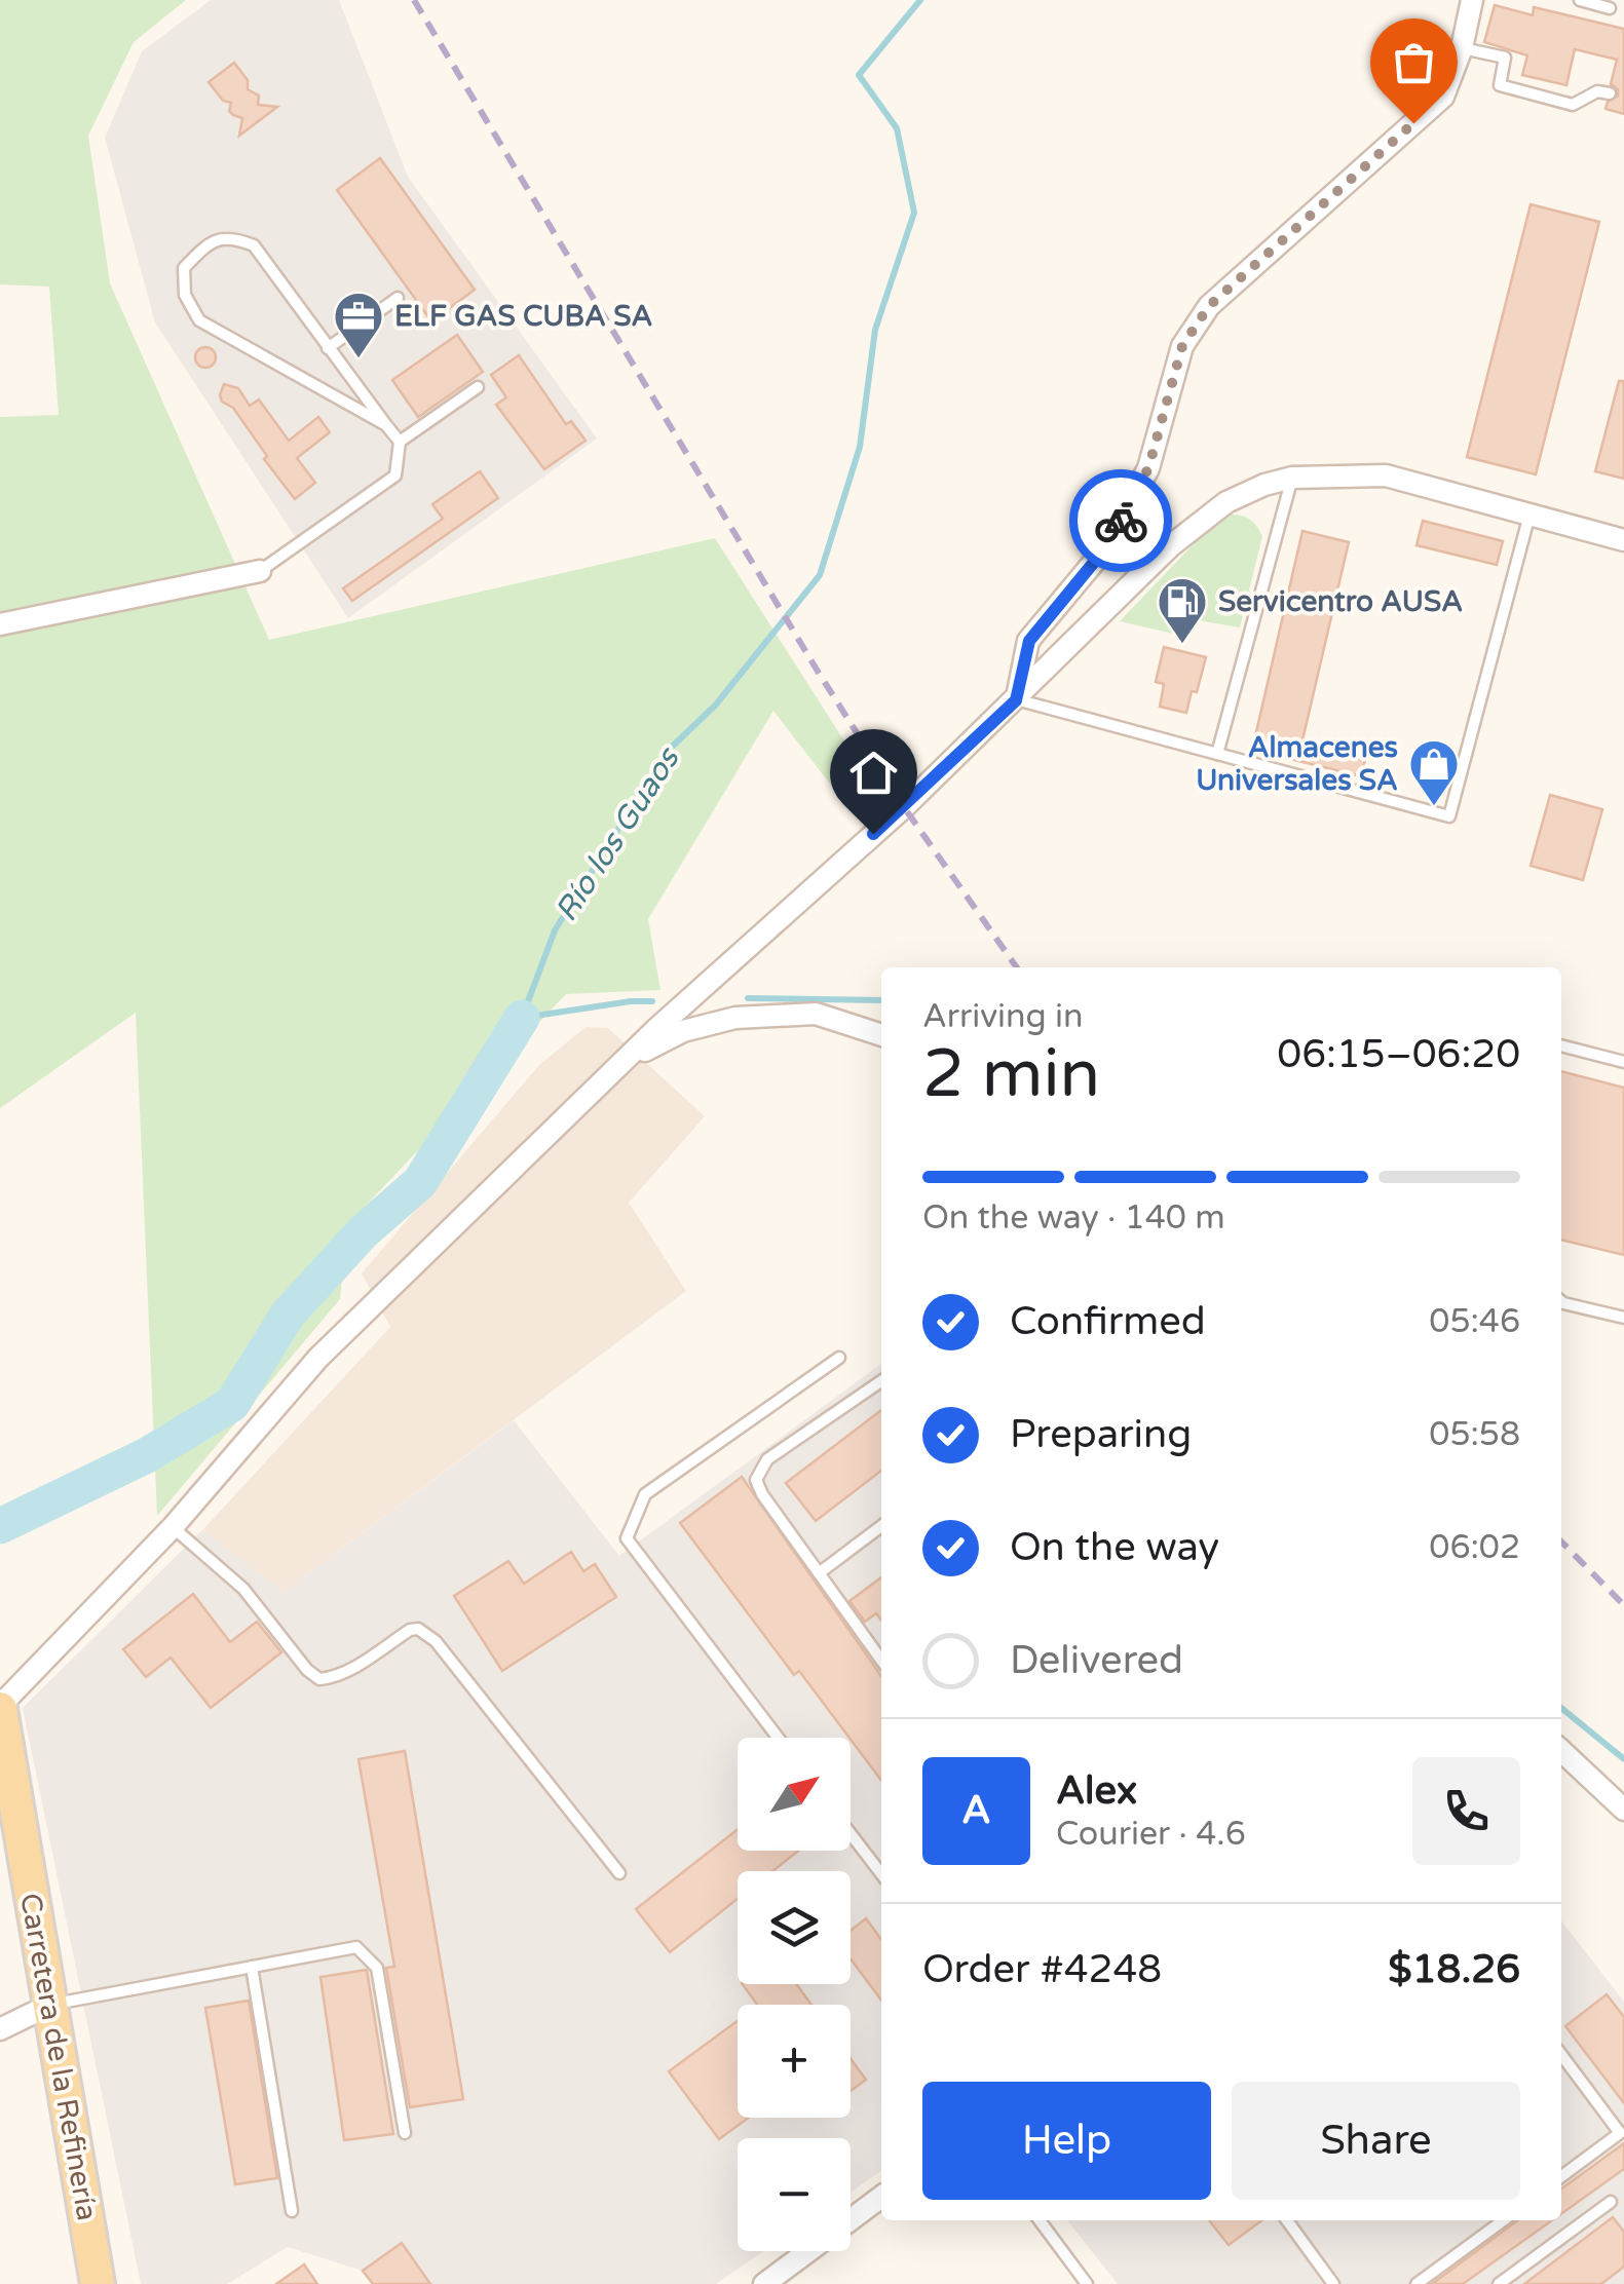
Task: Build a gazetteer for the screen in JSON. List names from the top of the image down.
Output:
{
  "streets": {
    "main road": ["Carretera de la Refinería"]
  },
  "water": ["Río los Guaos"],
  "places": {
    "office": ["ELF GAS CUBA SA"],
    "fuel station": ["Servicentro AUSA"],
    "shop": ["Almacenes Universales SA"]
  },
  "north": "top right",
  "page": {
    "heading": ["2 min", "Arriving in", "06:15–06:20"],
    "panel": [
      "Alex",
      "Courier · 4.6",
      "Order #4248",
      "$18.26"
    ],
    "bar": "On the way · 140 m",
    "list": [
      ["Confirmed", "05:46"],
      ["Preparing", "05:58"],
      ["On the way", "06:02"],
      "Delivered"
    ],
    "map_buttons": ["+", "−"],
    "round": "A",
    "buttons": ["Help", "Share"]
  }
}
